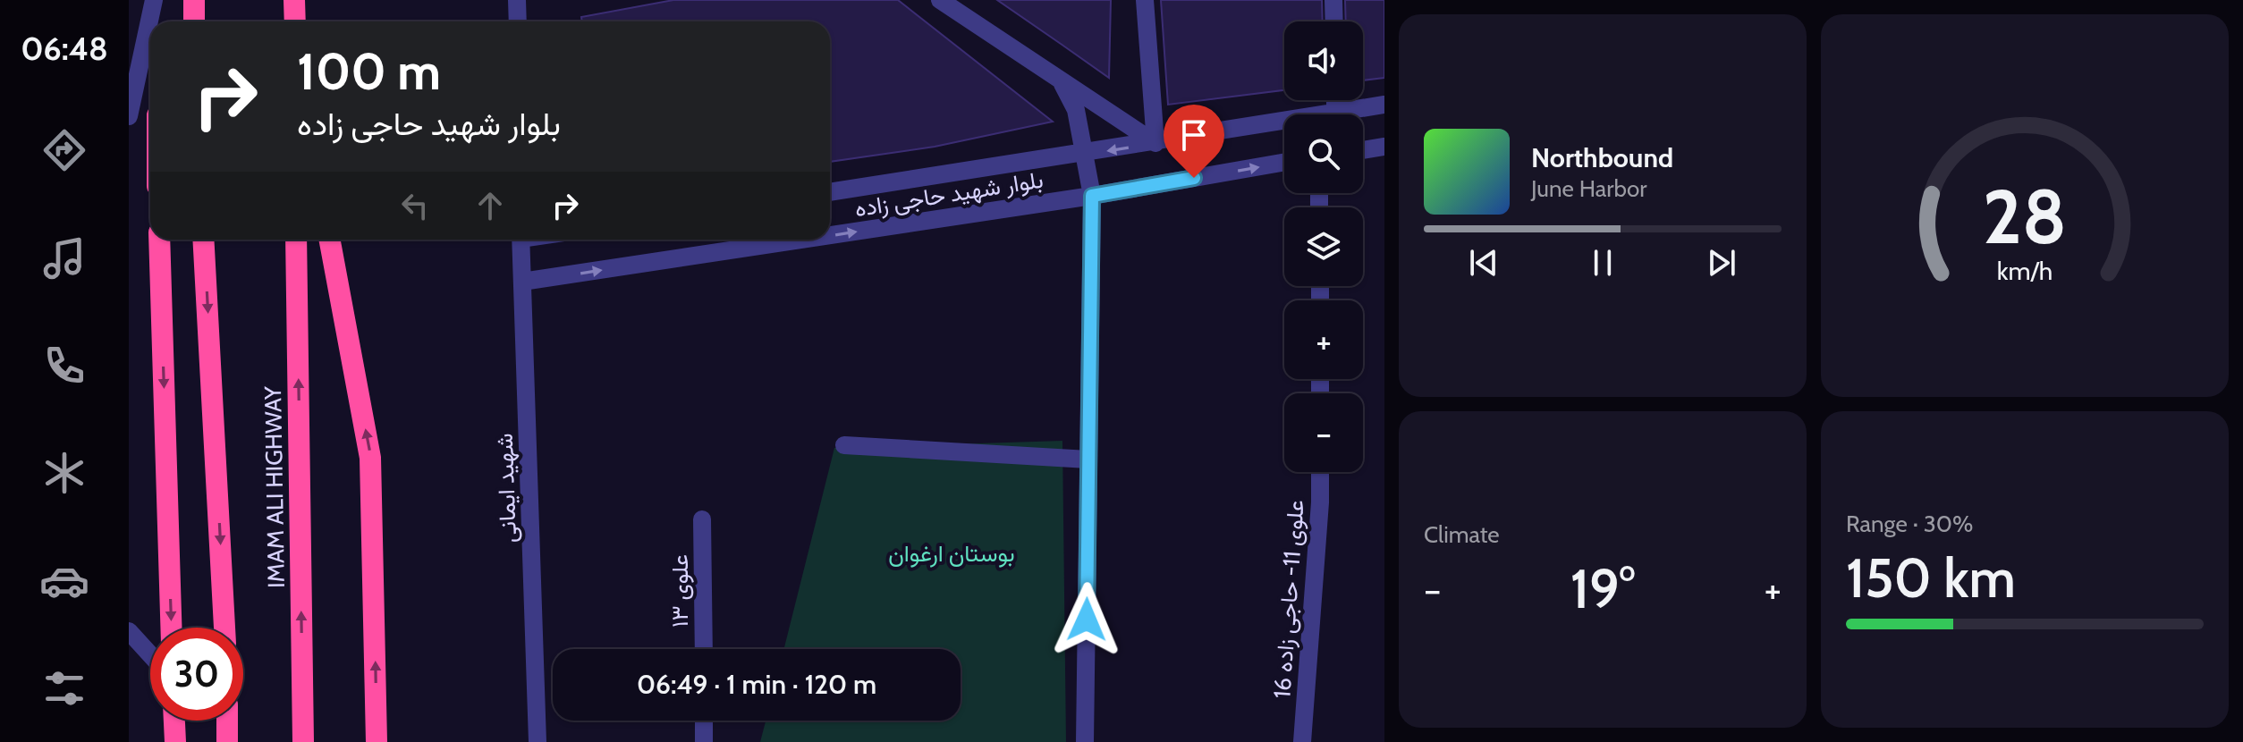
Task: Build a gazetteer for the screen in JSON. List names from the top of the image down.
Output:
{
  "streets": {
    "highway": ["IMAM ALI HIGHWAY"],
    "street": [
      "بلوار شهید حاجی زاده",
      "شهید ایمانی",
      "علوی ۱۳",
      "علوی 11- حاجی زاده 16"
    ]
  },
  "crossings": [
    ["بلوار شهید حاجی زاده", "شهید ایمانی"]
  ],
  "parks": ["بوستان ارغوان"],
  "page": {
    "tabs": "06:48",
    "map_buttons": ["+", "−"],
    "turn": ["100 m", "بلوار شهید حاجی زاده"],
    "song": ["Northbound", "June Harbor"],
    "tile": [
      "Climate",
      ["Range · 30%", "150 km"]
    ],
    "heat": ["−", "19°", "+"],
    "limit": "30",
    "trip": "06:49 · 1 min · 120 m",
    "gauge": ["28", "km/h"]
  }
}
